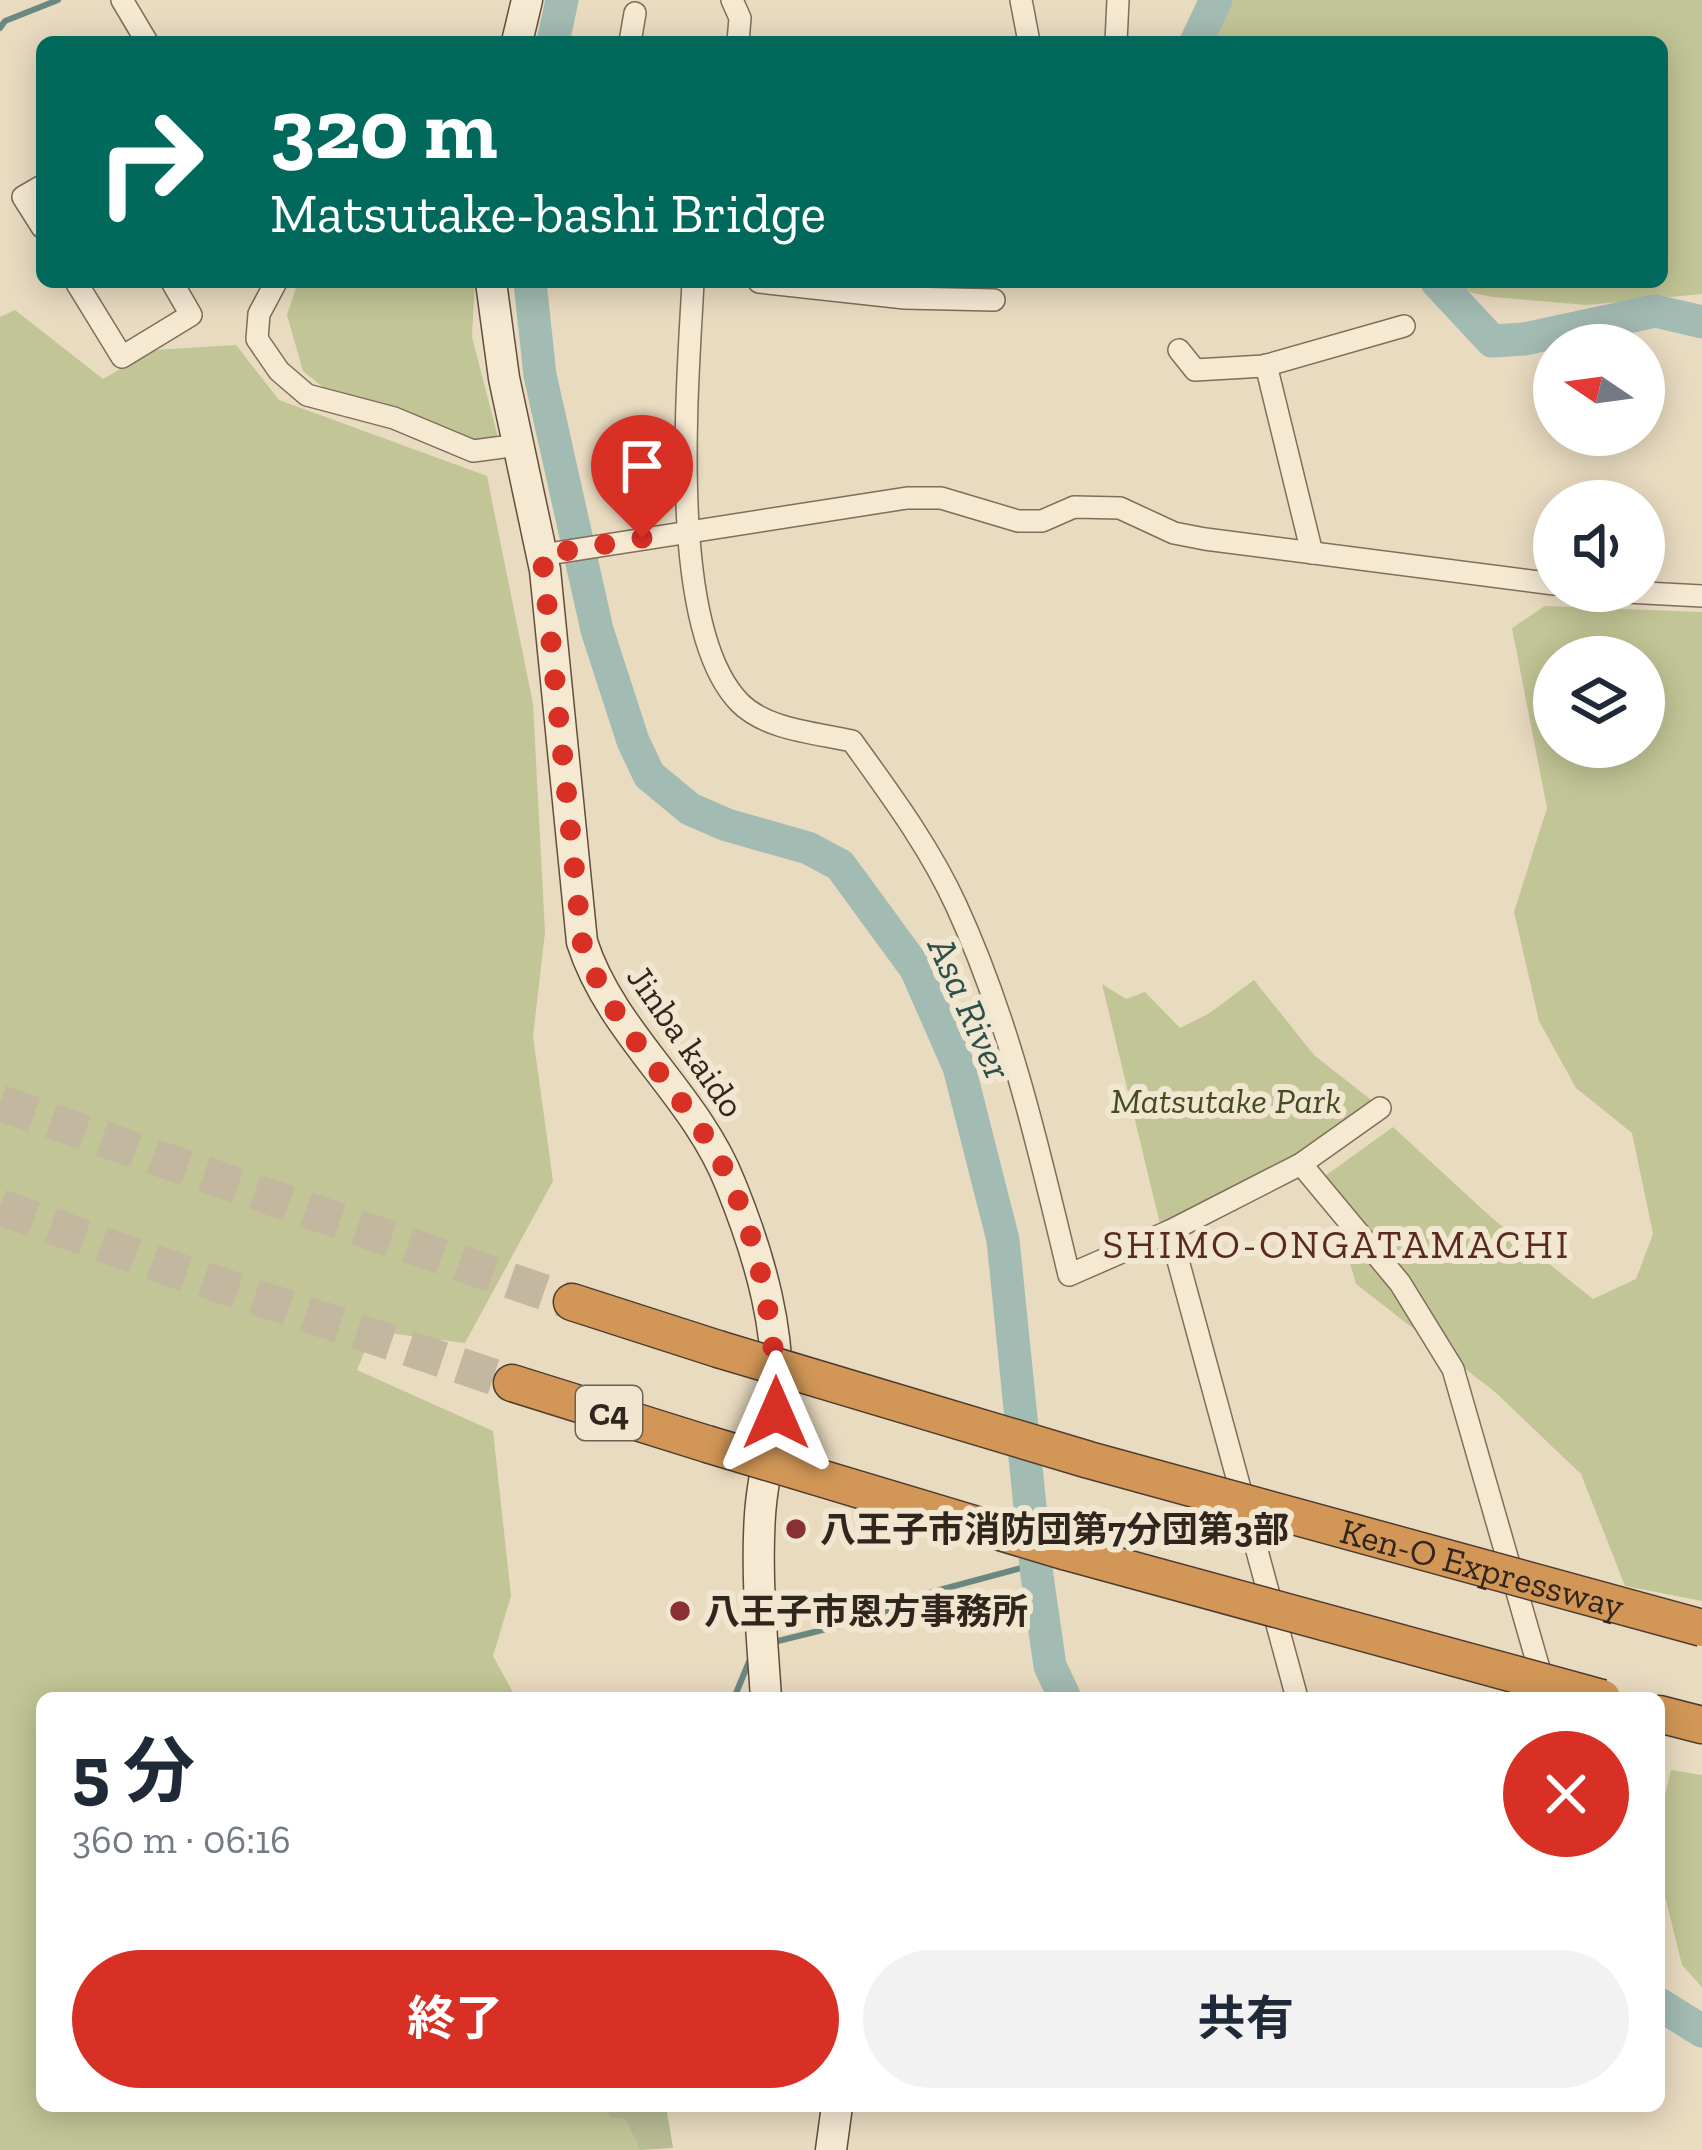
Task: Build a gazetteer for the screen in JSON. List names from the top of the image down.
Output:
{
  "streets": {
    "highway": ["C4", "Ken-O Expressway"],
    "main road": ["Jinba kaido"]
  },
  "districts": ["SHIMO-ONGATAMACHI"],
  "water": ["Asa River"],
  "parks": ["Matsutake Park"],
  "places": ["八王子市消防団第7分団第3部", "八王子市恩方事務所"],
  "north": "left",
  "page": {
    "turn": ["320 m", "Matsutake-bashi Bridge"],
    "heading": ["5 分", "360 m · 06:16"],
    "buttons": ["終了", "共有"]
  }
}
